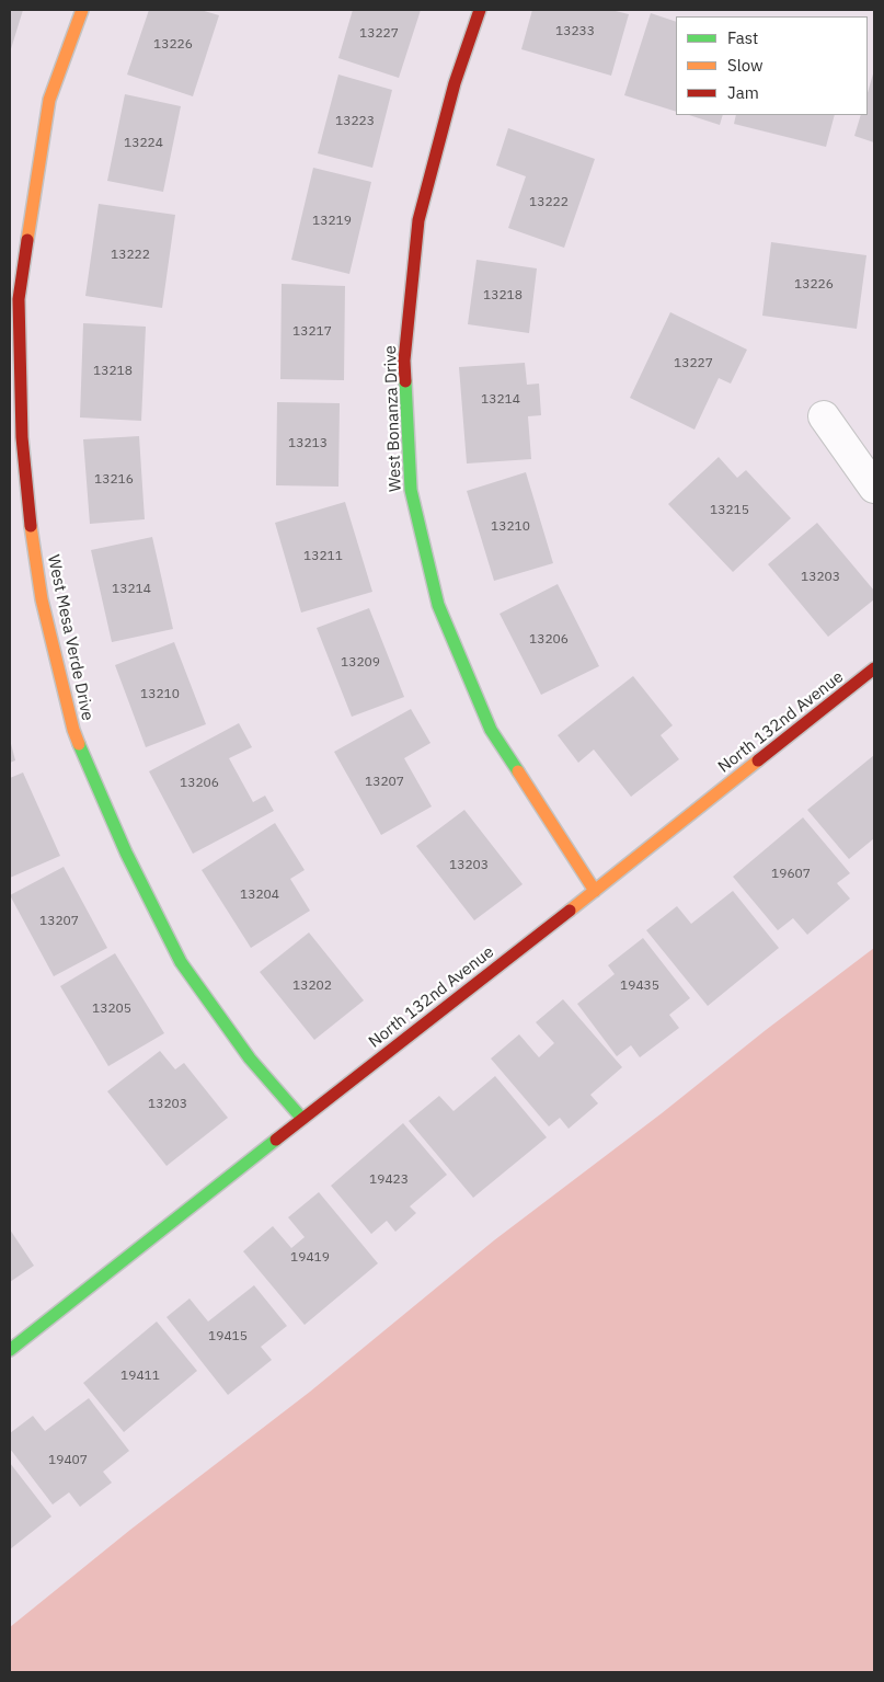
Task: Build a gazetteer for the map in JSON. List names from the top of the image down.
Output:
{
  "streets": {
    "street": ["West Bonanza Drive", "West Mesa Verde Drive", "North 132nd Avenue"]
  },
  "crossings": [
    ["West Bonanza Drive", "North 132nd Avenue"],
    ["West Mesa Verde Drive", "North 132nd Avenue"]
  ],
  "house_numbers": [
    "13233",
    "13227",
    "13226",
    "13223",
    "13224",
    "13222",
    "13219",
    "13222",
    "13226",
    "13218",
    "13217",
    "13227",
    "13218",
    "13214",
    "13213",
    "13216",
    "13215",
    "13210",
    "13211",
    "13203",
    "13214",
    "13206",
    "13209",
    "13210",
    "13207",
    "13206",
    "13203",
    "19607",
    "13204",
    "13207",
    "13202",
    "19435",
    "13205",
    "13203",
    "19423",
    "19419",
    "19415",
    "19411",
    "19407"
  ],
  "legend": ["Fast", "Slow", "Jam"]
}
